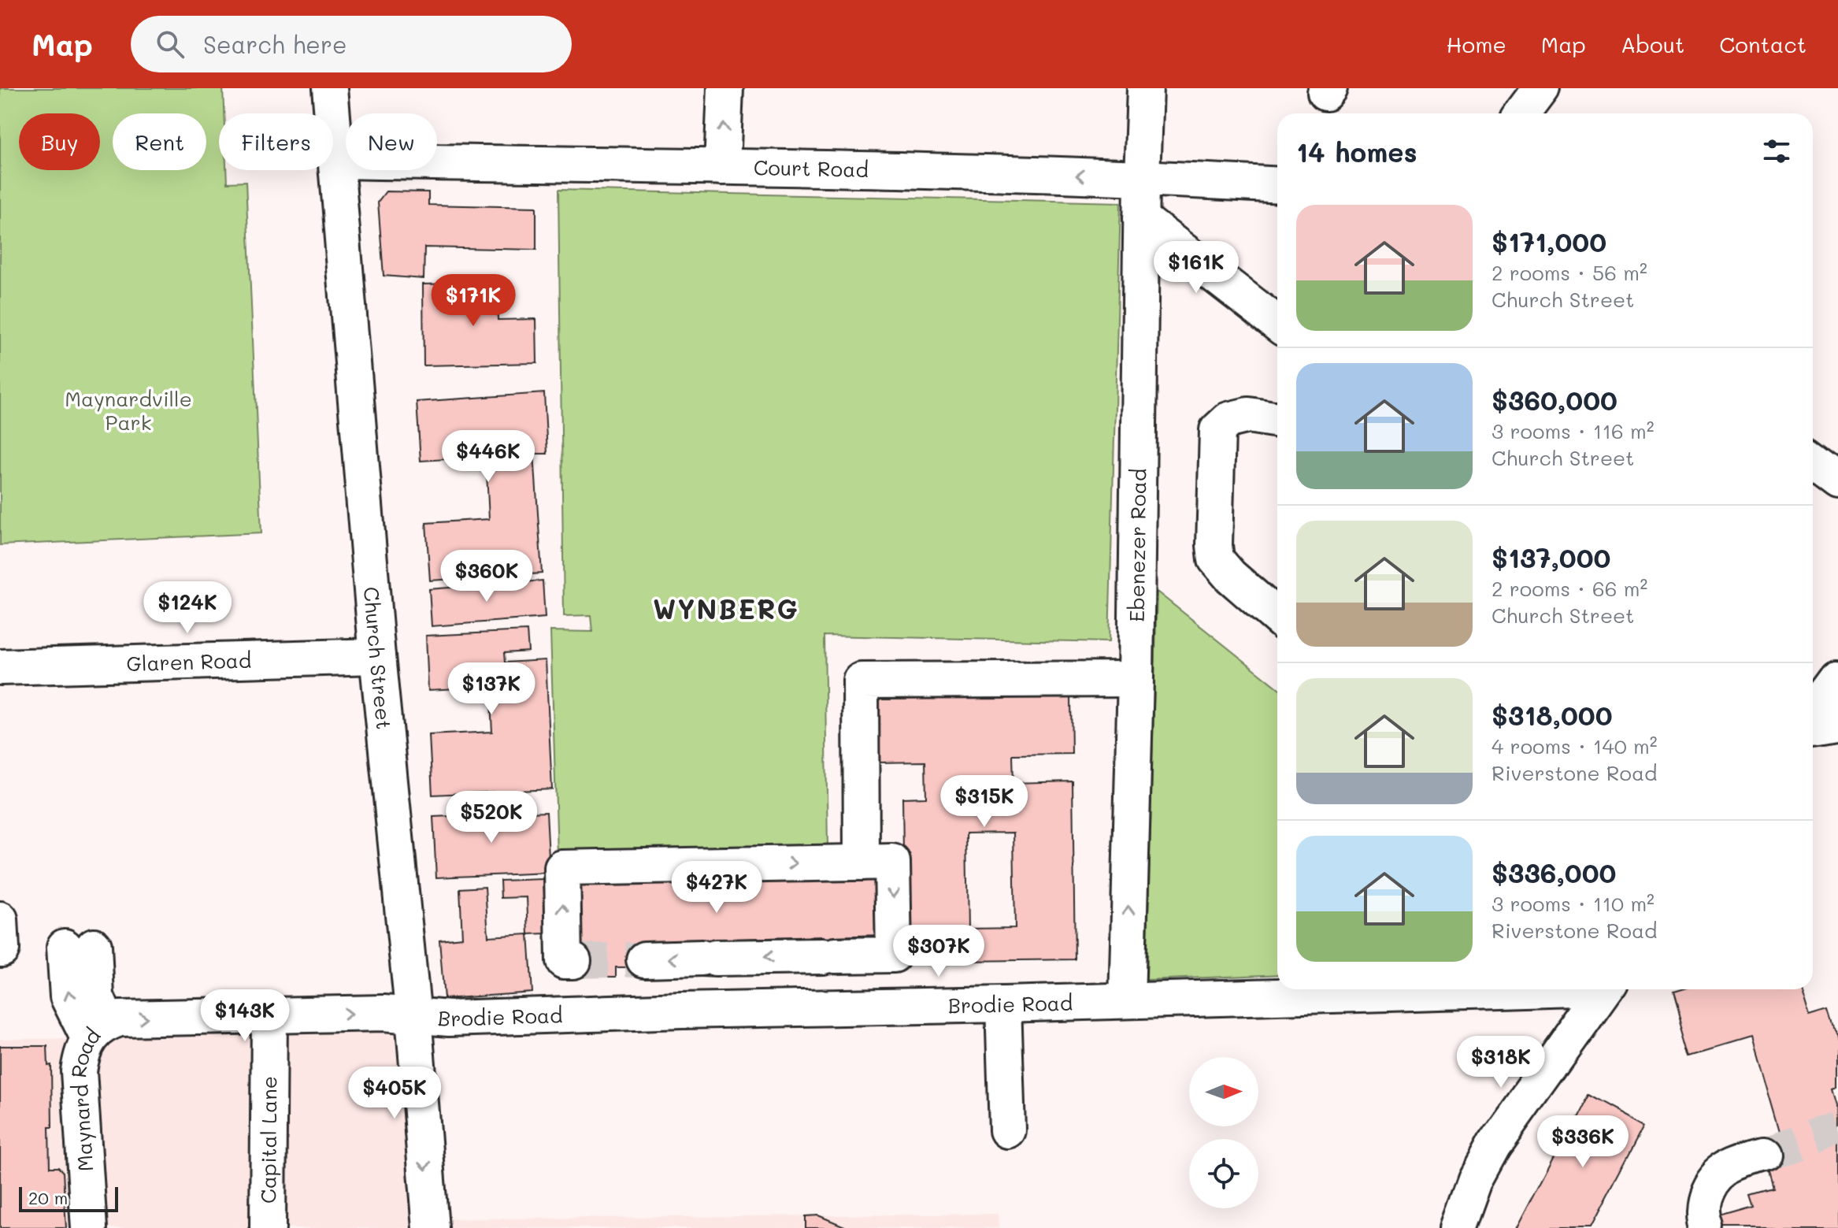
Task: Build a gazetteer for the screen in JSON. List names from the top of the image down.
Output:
{
  "streets": {
    "street": [
      "Court Road",
      "Ebenezer Road",
      "Church Street",
      "Glaren Road",
      "Brodie Road",
      "Maynard Road",
      "Capital Lane"
    ]
  },
  "crossings": [
    ["Court Road", "Ebenezer Road"],
    ["Court Road", "Church Street"],
    ["Ebenezer Road", "Brodie Road"],
    ["Church Street", "Glaren Road"],
    ["Church Street", "Brodie Road"],
    ["Church Street", "Maynard Road"],
    ["Brodie Road", "Maynard Road"],
    ["Maynard Road", "Capital Lane"]
  ],
  "one_way": ["Court Road", "Maynard Road"],
  "districts": ["WYNBERG"],
  "parks": ["Maynardville Park"],
  "scale_bar": "20 m",
  "north": "right",
  "page": {
    "header": "Map",
    "search": "Search here",
    "nav": [
      "Home",
      "Map",
      "About",
      "Contact"
    ],
    "chip": [
      "Buy",
      "Rent",
      "Filters",
      "New"
    ],
    "heading": "14 homes",
    "list": [
      {
        "name": "$171,000",
        "note": "2 rooms · 56 m² · Church Street"
      },
      {
        "name": "$360,000",
        "note": "3 rooms · 116 m² · Church Street"
      },
      {
        "name": "$137,000",
        "note": "2 rooms · 66 m² · Church Street"
      },
      {
        "name": "$318,000",
        "note": "4 rooms · 140 m² · Riverstone Road"
      },
      {
        "name": "$336,000",
        "note": "3 rooms · 110 m² · Riverstone Road"
      }
    ],
    "price": [
      "$161K",
      "$171K",
      "$446K",
      "$360K",
      "$124K",
      "$137K",
      "$315K",
      "$520K",
      "$427K",
      "$307K",
      "$143K",
      "$318K",
      "$405K",
      "$336K"
    ],
    "scale": "20 m"
  }
}
